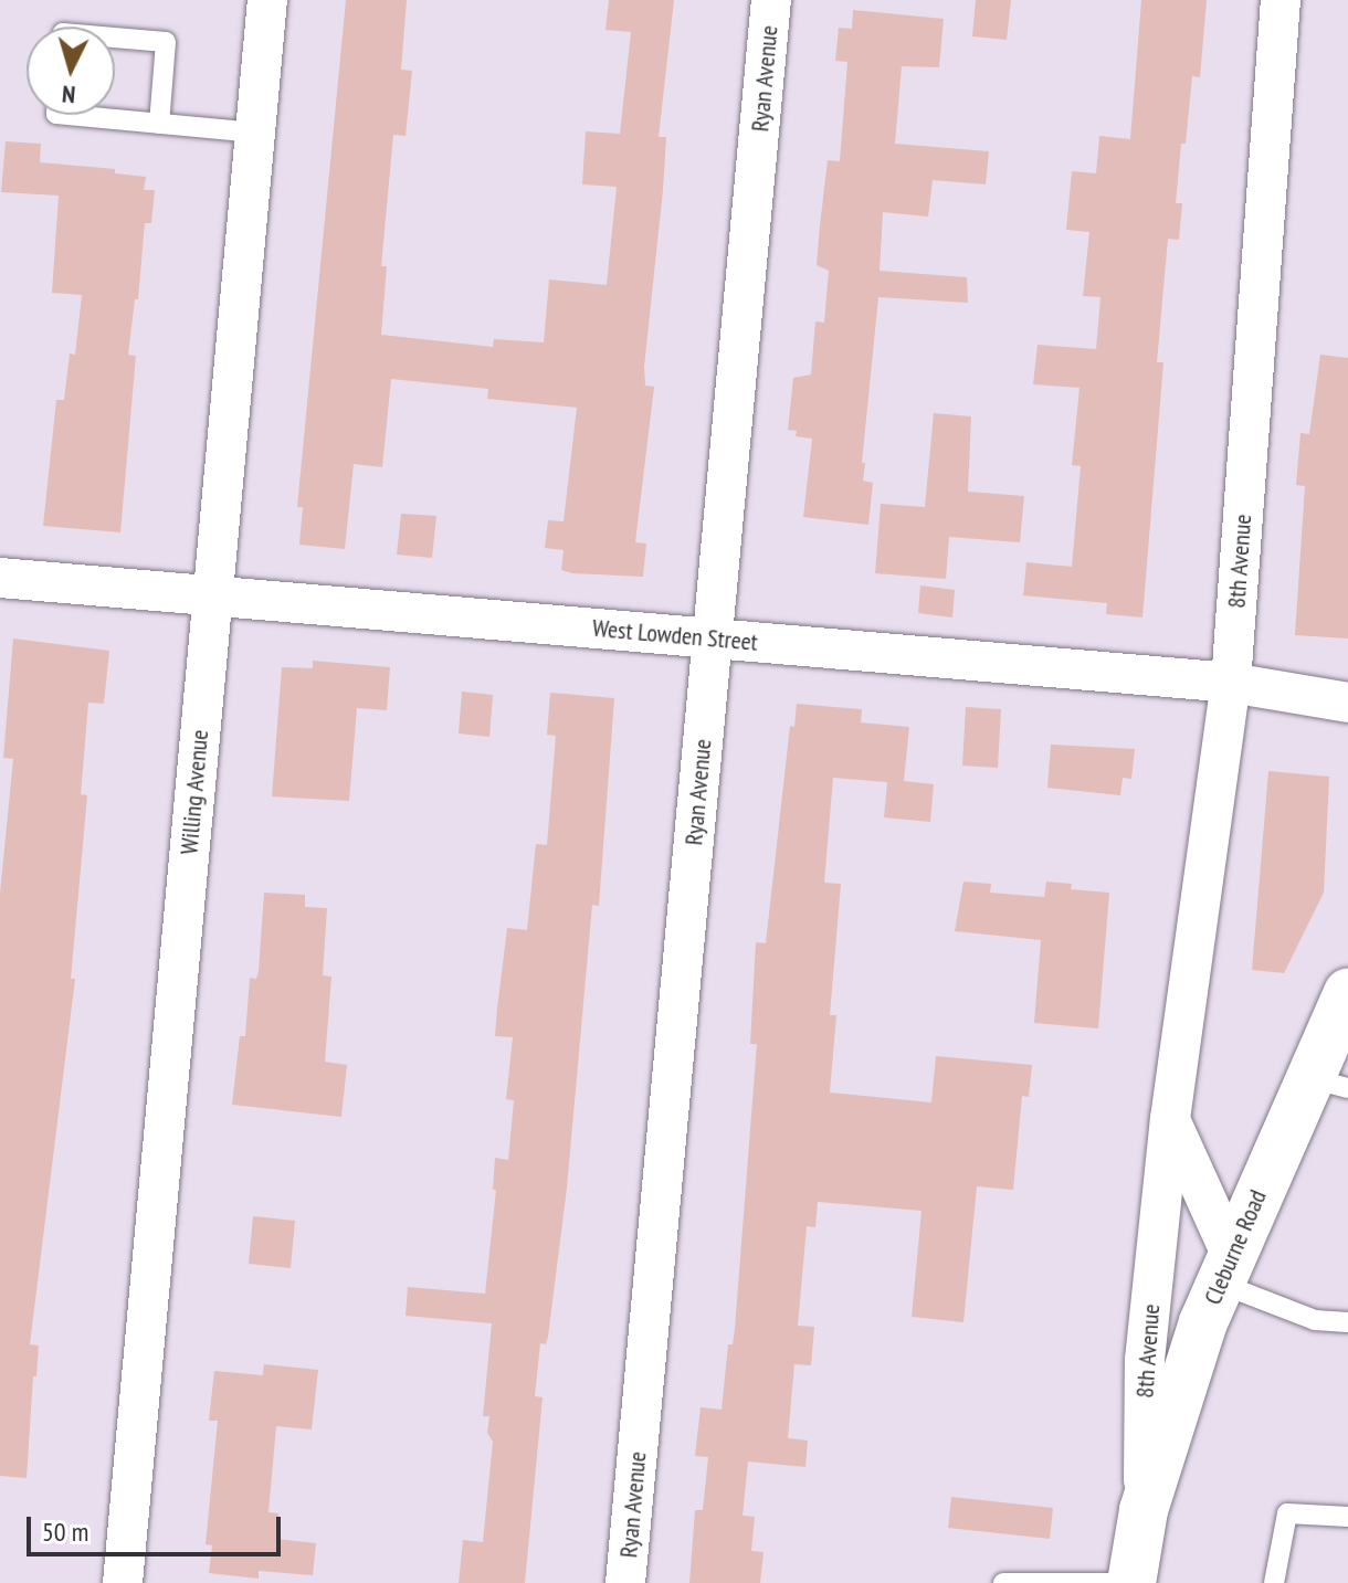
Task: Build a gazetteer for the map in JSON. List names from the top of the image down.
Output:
{
  "streets": {
    "main road": ["8th Avenue", "Cleburne Road"],
    "street": ["Ryan Avenue", "West Lowden Street", "Willing Avenue"]
  },
  "crossings": [
    ["Ryan Avenue", "West Lowden Street"],
    ["8th Avenue", "West Lowden Street"],
    ["8th Avenue", "Cleburne Road"],
    ["West Lowden Street", "Willing Avenue"]
  ],
  "scale_bar": "50 m",
  "north": "bottom"
}
